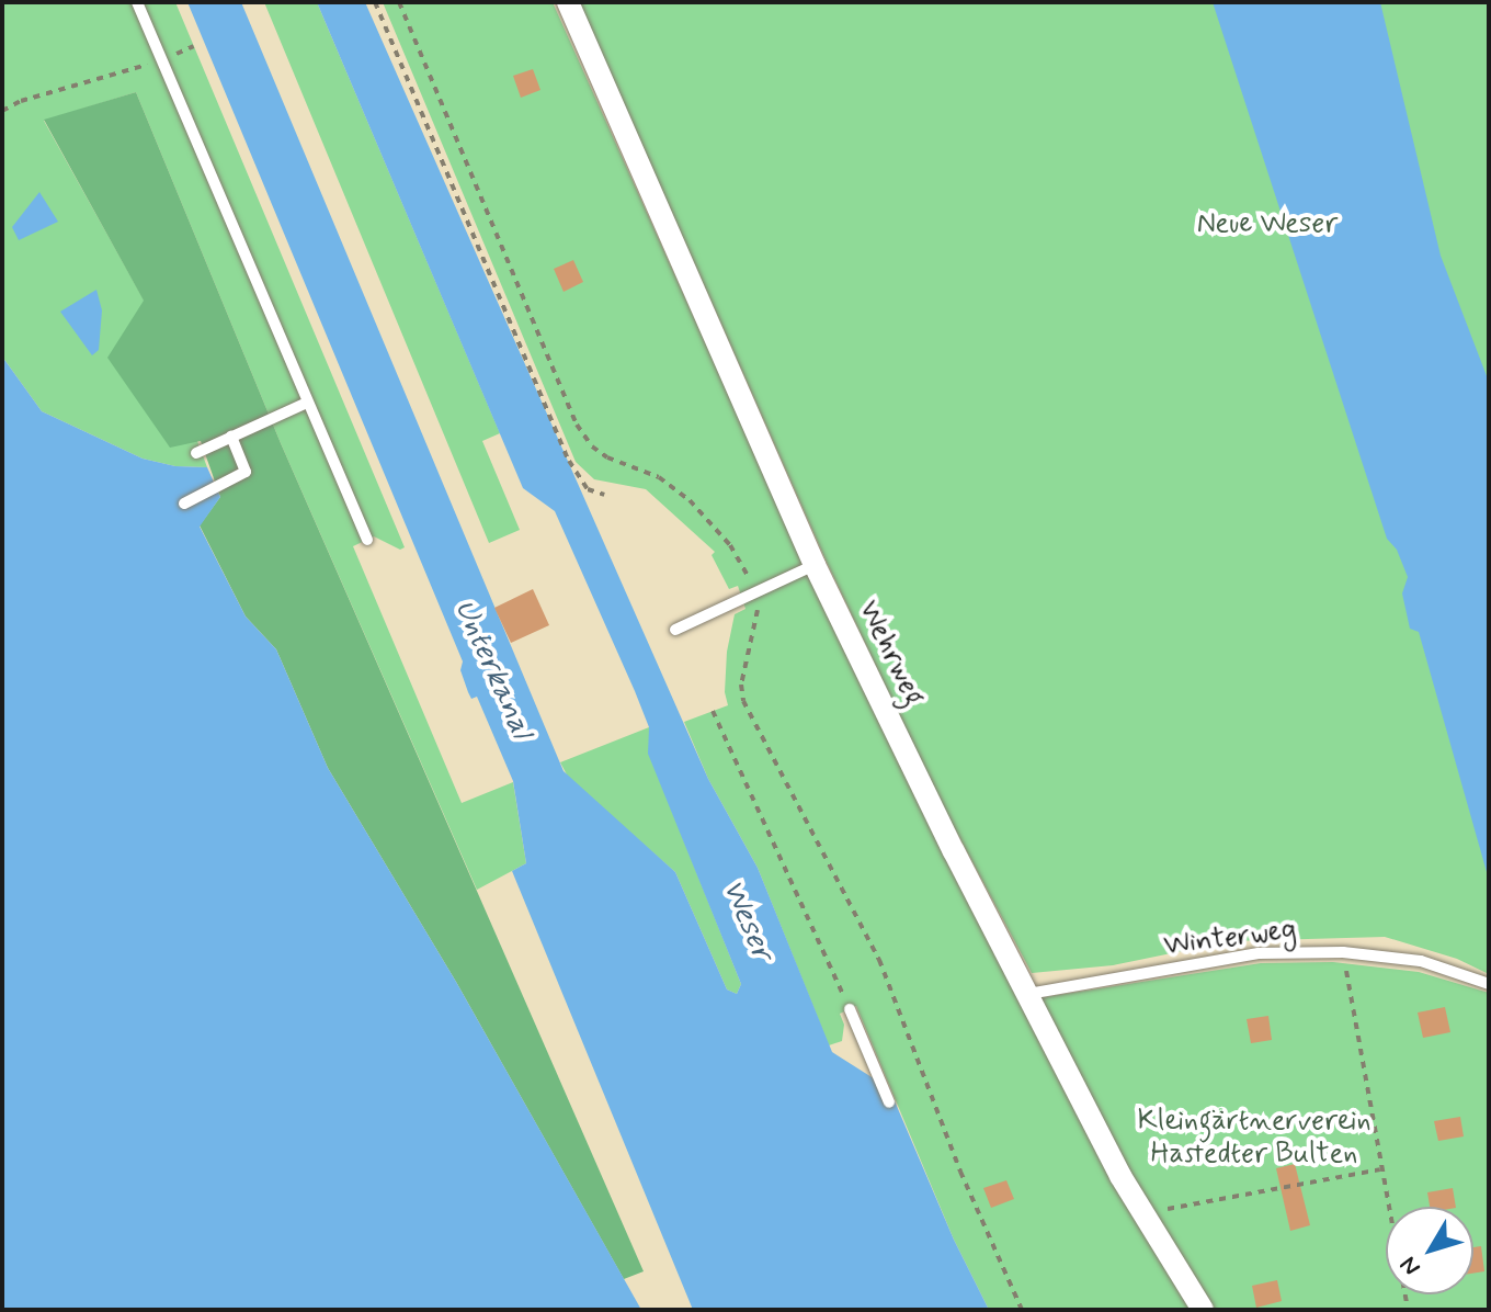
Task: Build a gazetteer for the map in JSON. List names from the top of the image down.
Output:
{
  "streets": {
    "street": ["Wehrweg"],
    "lane": ["Winterweg"]
  },
  "crossings": [
    ["Wehrweg", "Winterweg"]
  ],
  "water": ["Unterkanal", "Weser"],
  "parks": ["Neue Weser", "Kleingärtnerverein Hastedter Bulten"],
  "north": "bottom left"
}
